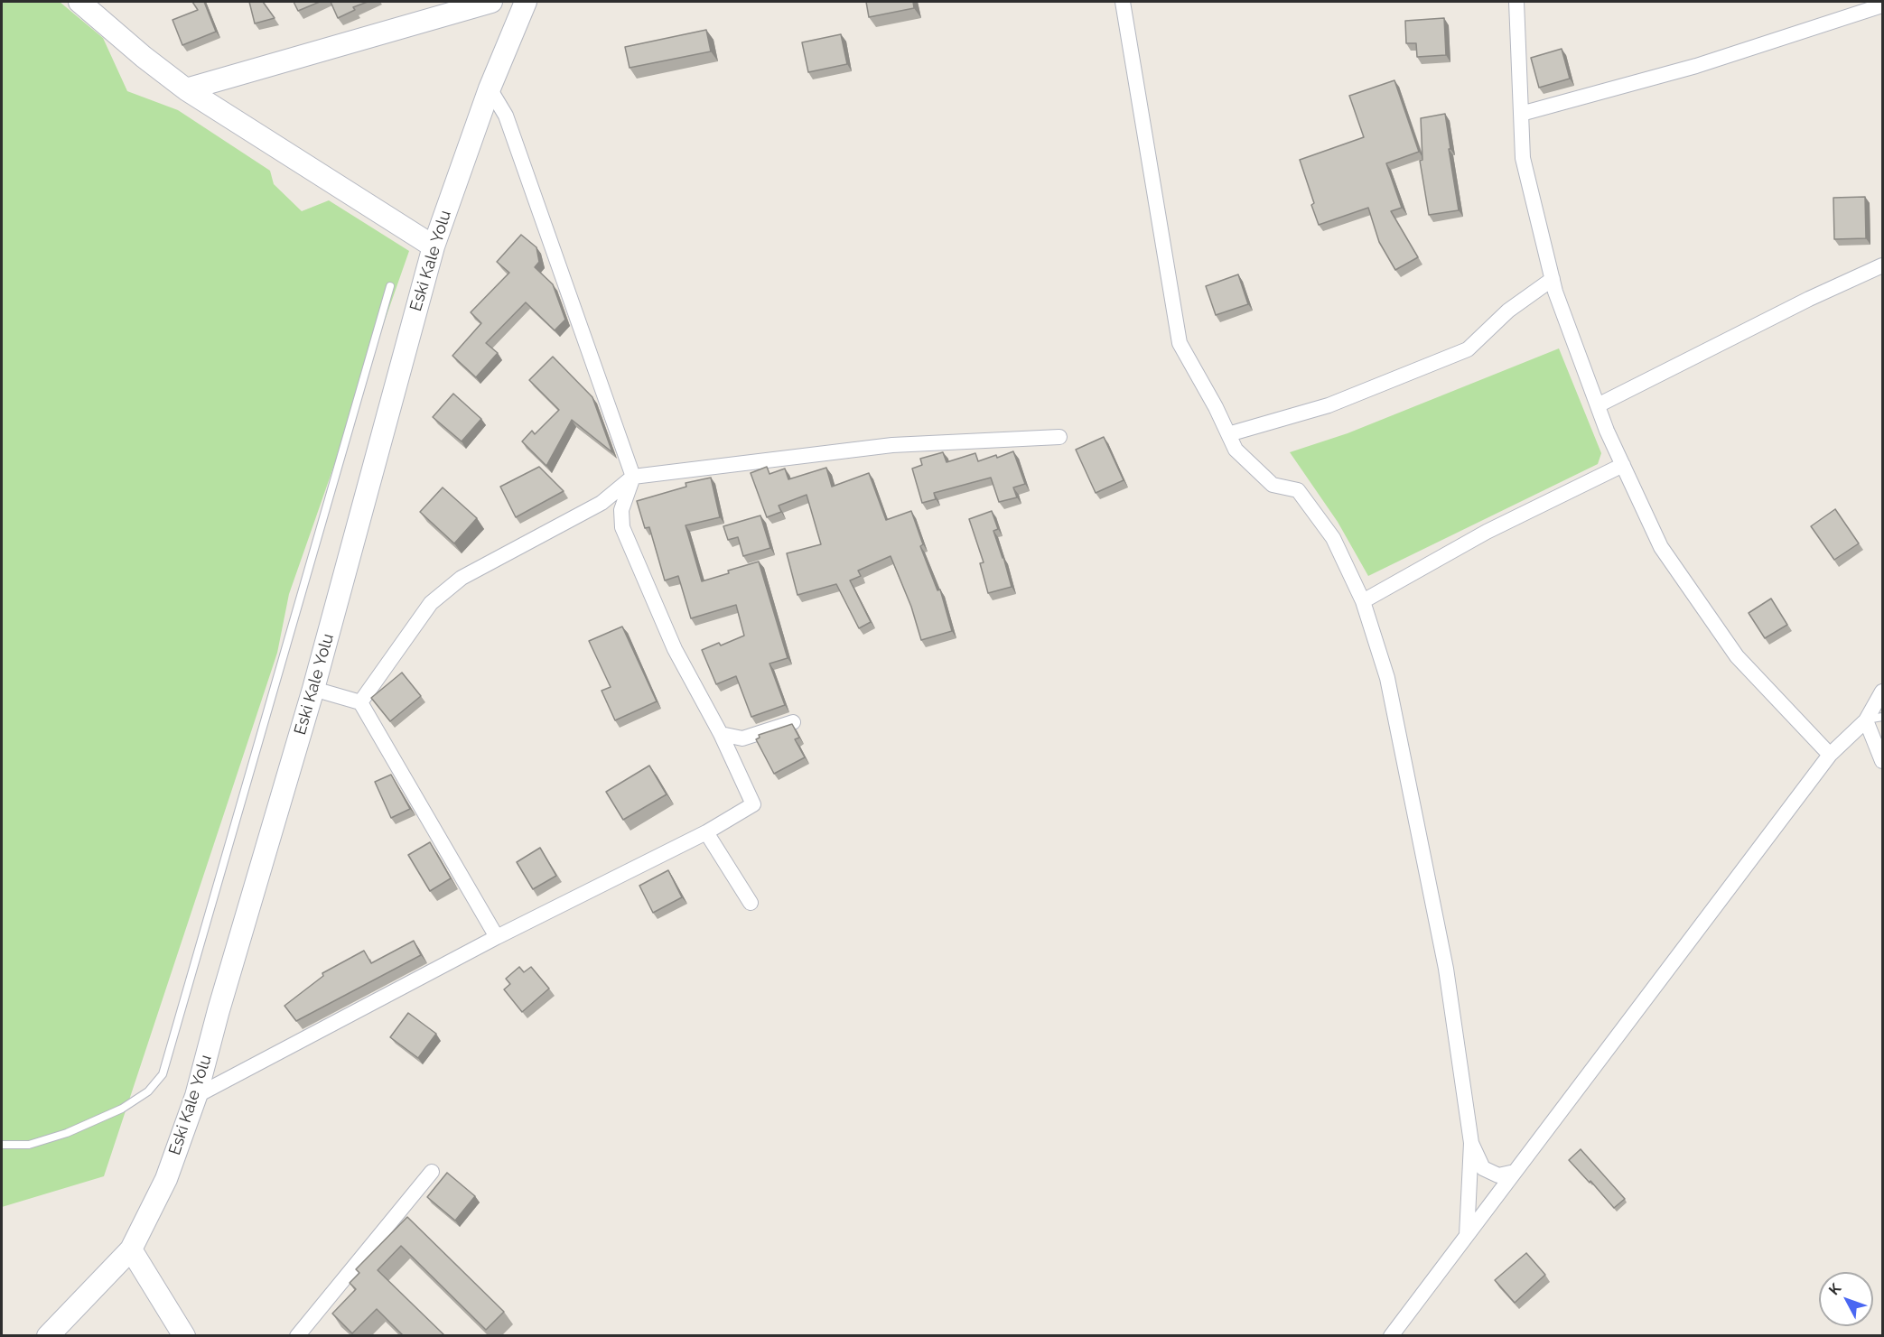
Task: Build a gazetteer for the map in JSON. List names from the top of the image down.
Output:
{
  "streets": {
    "street": ["Eski Kale Yolu"]
  },
  "north": "top left"
}
